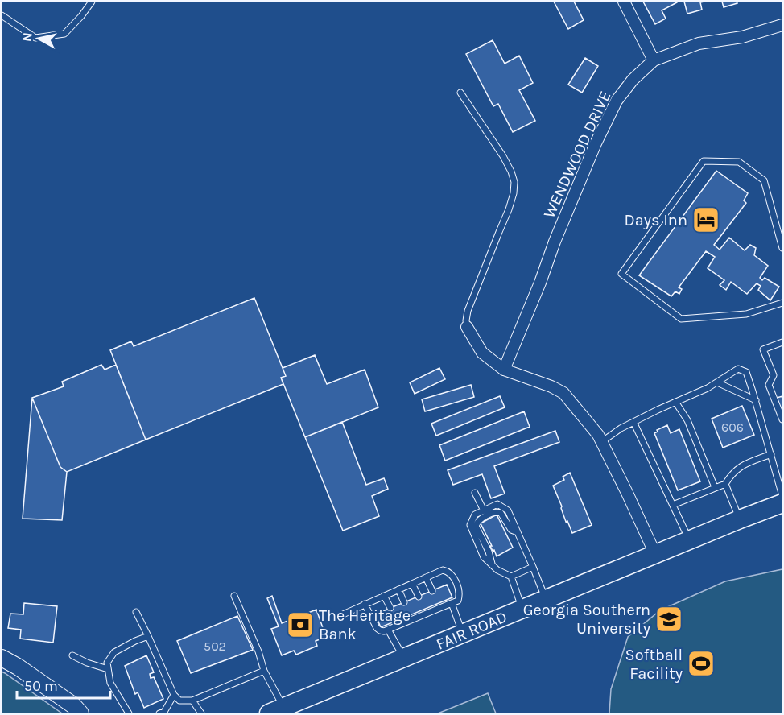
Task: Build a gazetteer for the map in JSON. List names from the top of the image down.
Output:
{
  "streets": {
    "main road": ["FAIR ROAD"],
    "street": ["WENDWOOD DRIVE"]
  },
  "places": {
    "hotel": ["Days Inn"],
    "school or university": ["Georgia Southern University"],
    "bank": ["The Heritage Bank"],
    "sports": ["Softball Facility"]
  },
  "house_numbers": ["606", "502"],
  "scale_bar": "50 m",
  "north": "left"
}
